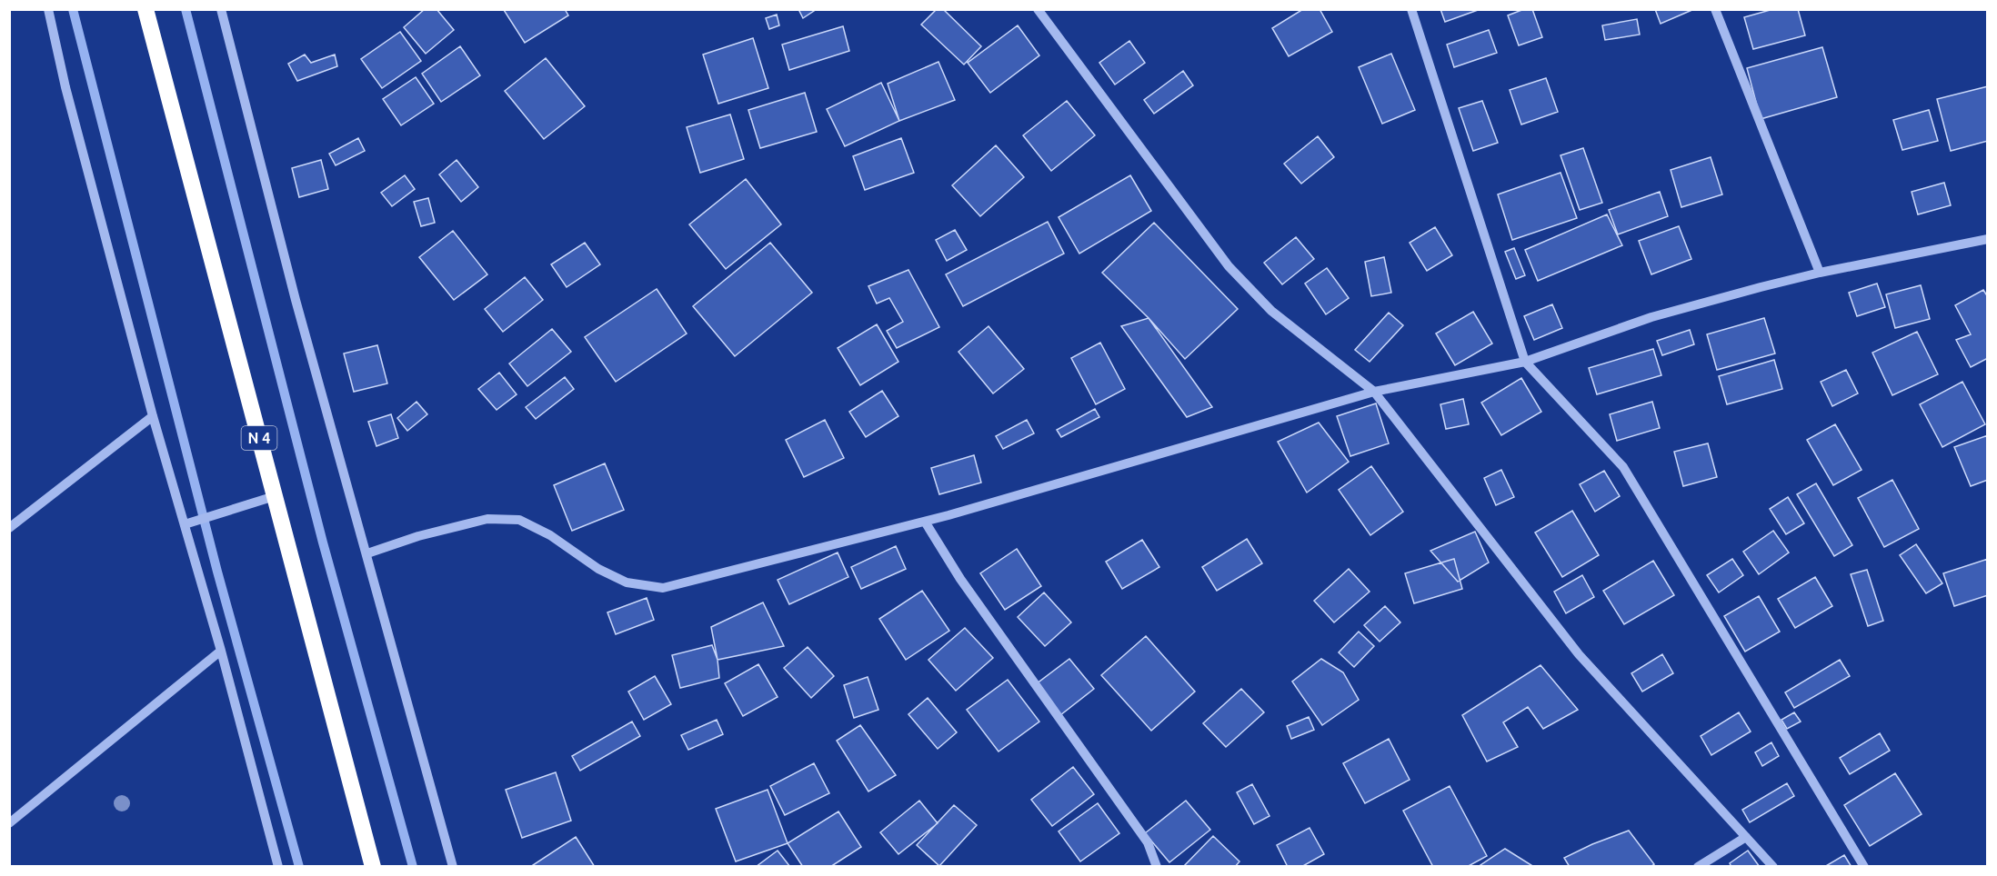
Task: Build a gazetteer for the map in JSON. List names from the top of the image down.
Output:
{
  "streets": {
    "highway": ["N 4"]
  }
}
